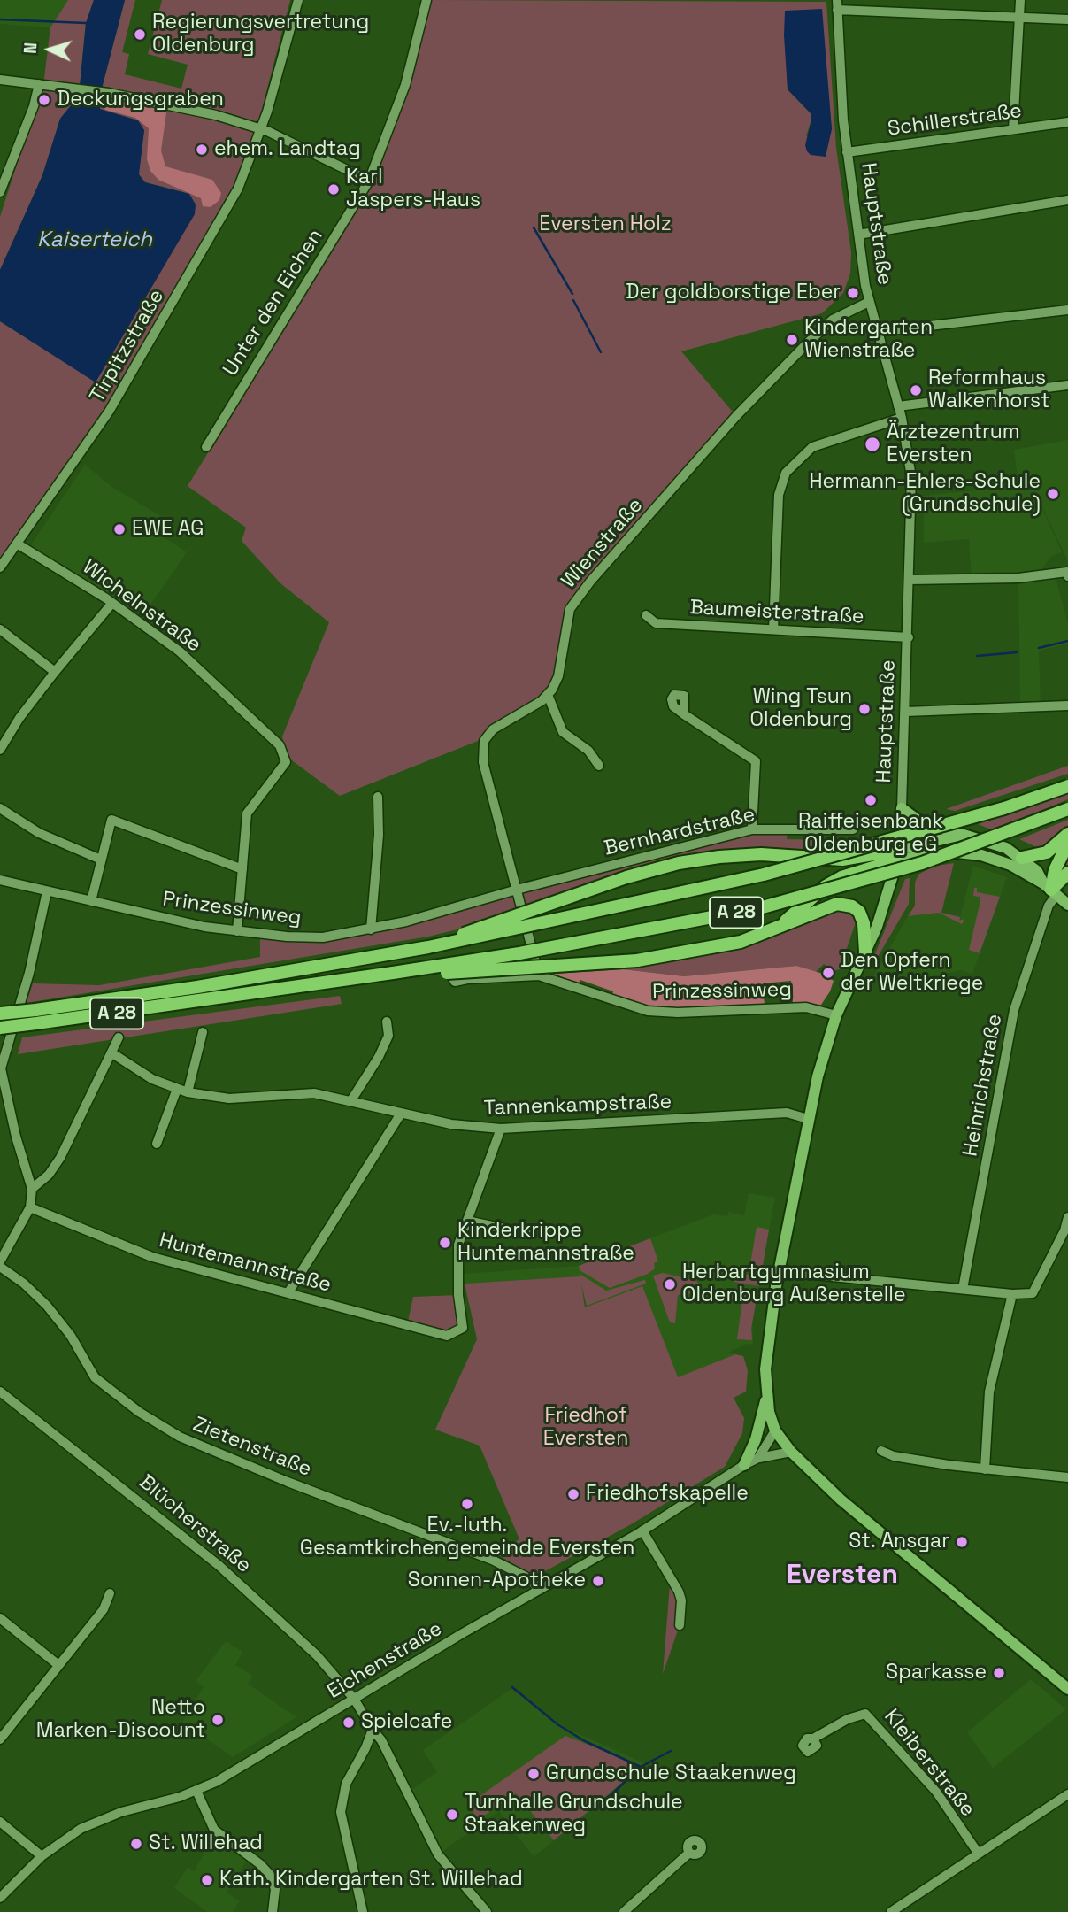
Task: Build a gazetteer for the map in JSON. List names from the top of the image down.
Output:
{
  "streets": {
    "highway": ["A 28"],
    "main road": ["Hauptstraße"],
    "street": [
      "Schillerstraße",
      "Unter den Eichen",
      "Tirpitzstraße",
      "Wienstraße",
      "Wichelnstraße",
      "Baumeisterstraße",
      "Bernhardstraße",
      "Prinzessinweg",
      "Heinrichstraße",
      "Tannenkampstraße",
      "Huntemannstraße",
      "Zietenstraße",
      "Blücherstraße",
      "Eichenstraße",
      "Kleiberstraße"
    ]
  },
  "crossings": [
    ["Schillerstraße", "Hauptstraße"],
    ["Hauptstraße", "Wienstraße"],
    ["Hauptstraße", "Baumeisterstraße"],
    ["Hauptstraße", "Prinzessinweg"],
    ["Hauptstraße", "Tannenkampstraße"],
    ["Tirpitzstraße", "Wichelnstraße"],
    ["Bernhardstraße", "Prinzessinweg"],
    ["Zietenstraße", "Eichenstraße"],
    ["Blücherstraße", "Eichenstraße"]
  ],
  "districts": ["Eversten"],
  "water": ["Kaiserteich"],
  "parks": ["Eversten Holz", "Friedhof Eversten"],
  "places": [
    "Regierungsvertretung Oldenburg",
    "Deckungsgraben",
    "ehem. Landtag",
    "Karl Jaspers-Haus",
    "Der goldborstige Eber",
    "Kindergarten Wienstraße",
    "Reformhaus Walkenhorst",
    "Ärztezentrum Eversten",
    "Hermann-Ehlers-Schule (Grundschule)",
    "EWE AG",
    "Wing Tsun Oldenburg",
    "Raiffeisenbank Oldenburg eG",
    "Den Opfern der Weltkriege",
    "Kinderkrippe Huntemannstraße",
    "Herbartgymnasium Oldenburg Außenstelle",
    "Friedhofskapelle",
    "Ev.-luth. Gesamtkirchengemeinde Eversten",
    "St. Ansgar",
    "Sonnen-Apotheke",
    "Sparkasse",
    "Netto Marken-Discount",
    "Spielcafe",
    "Grundschule Staakenweg",
    "Turnhalle Grundschule Staakenweg",
    "St. Willehad",
    "Kath. Kindergarten St. Willehad"
  ],
  "north": "left"
}
